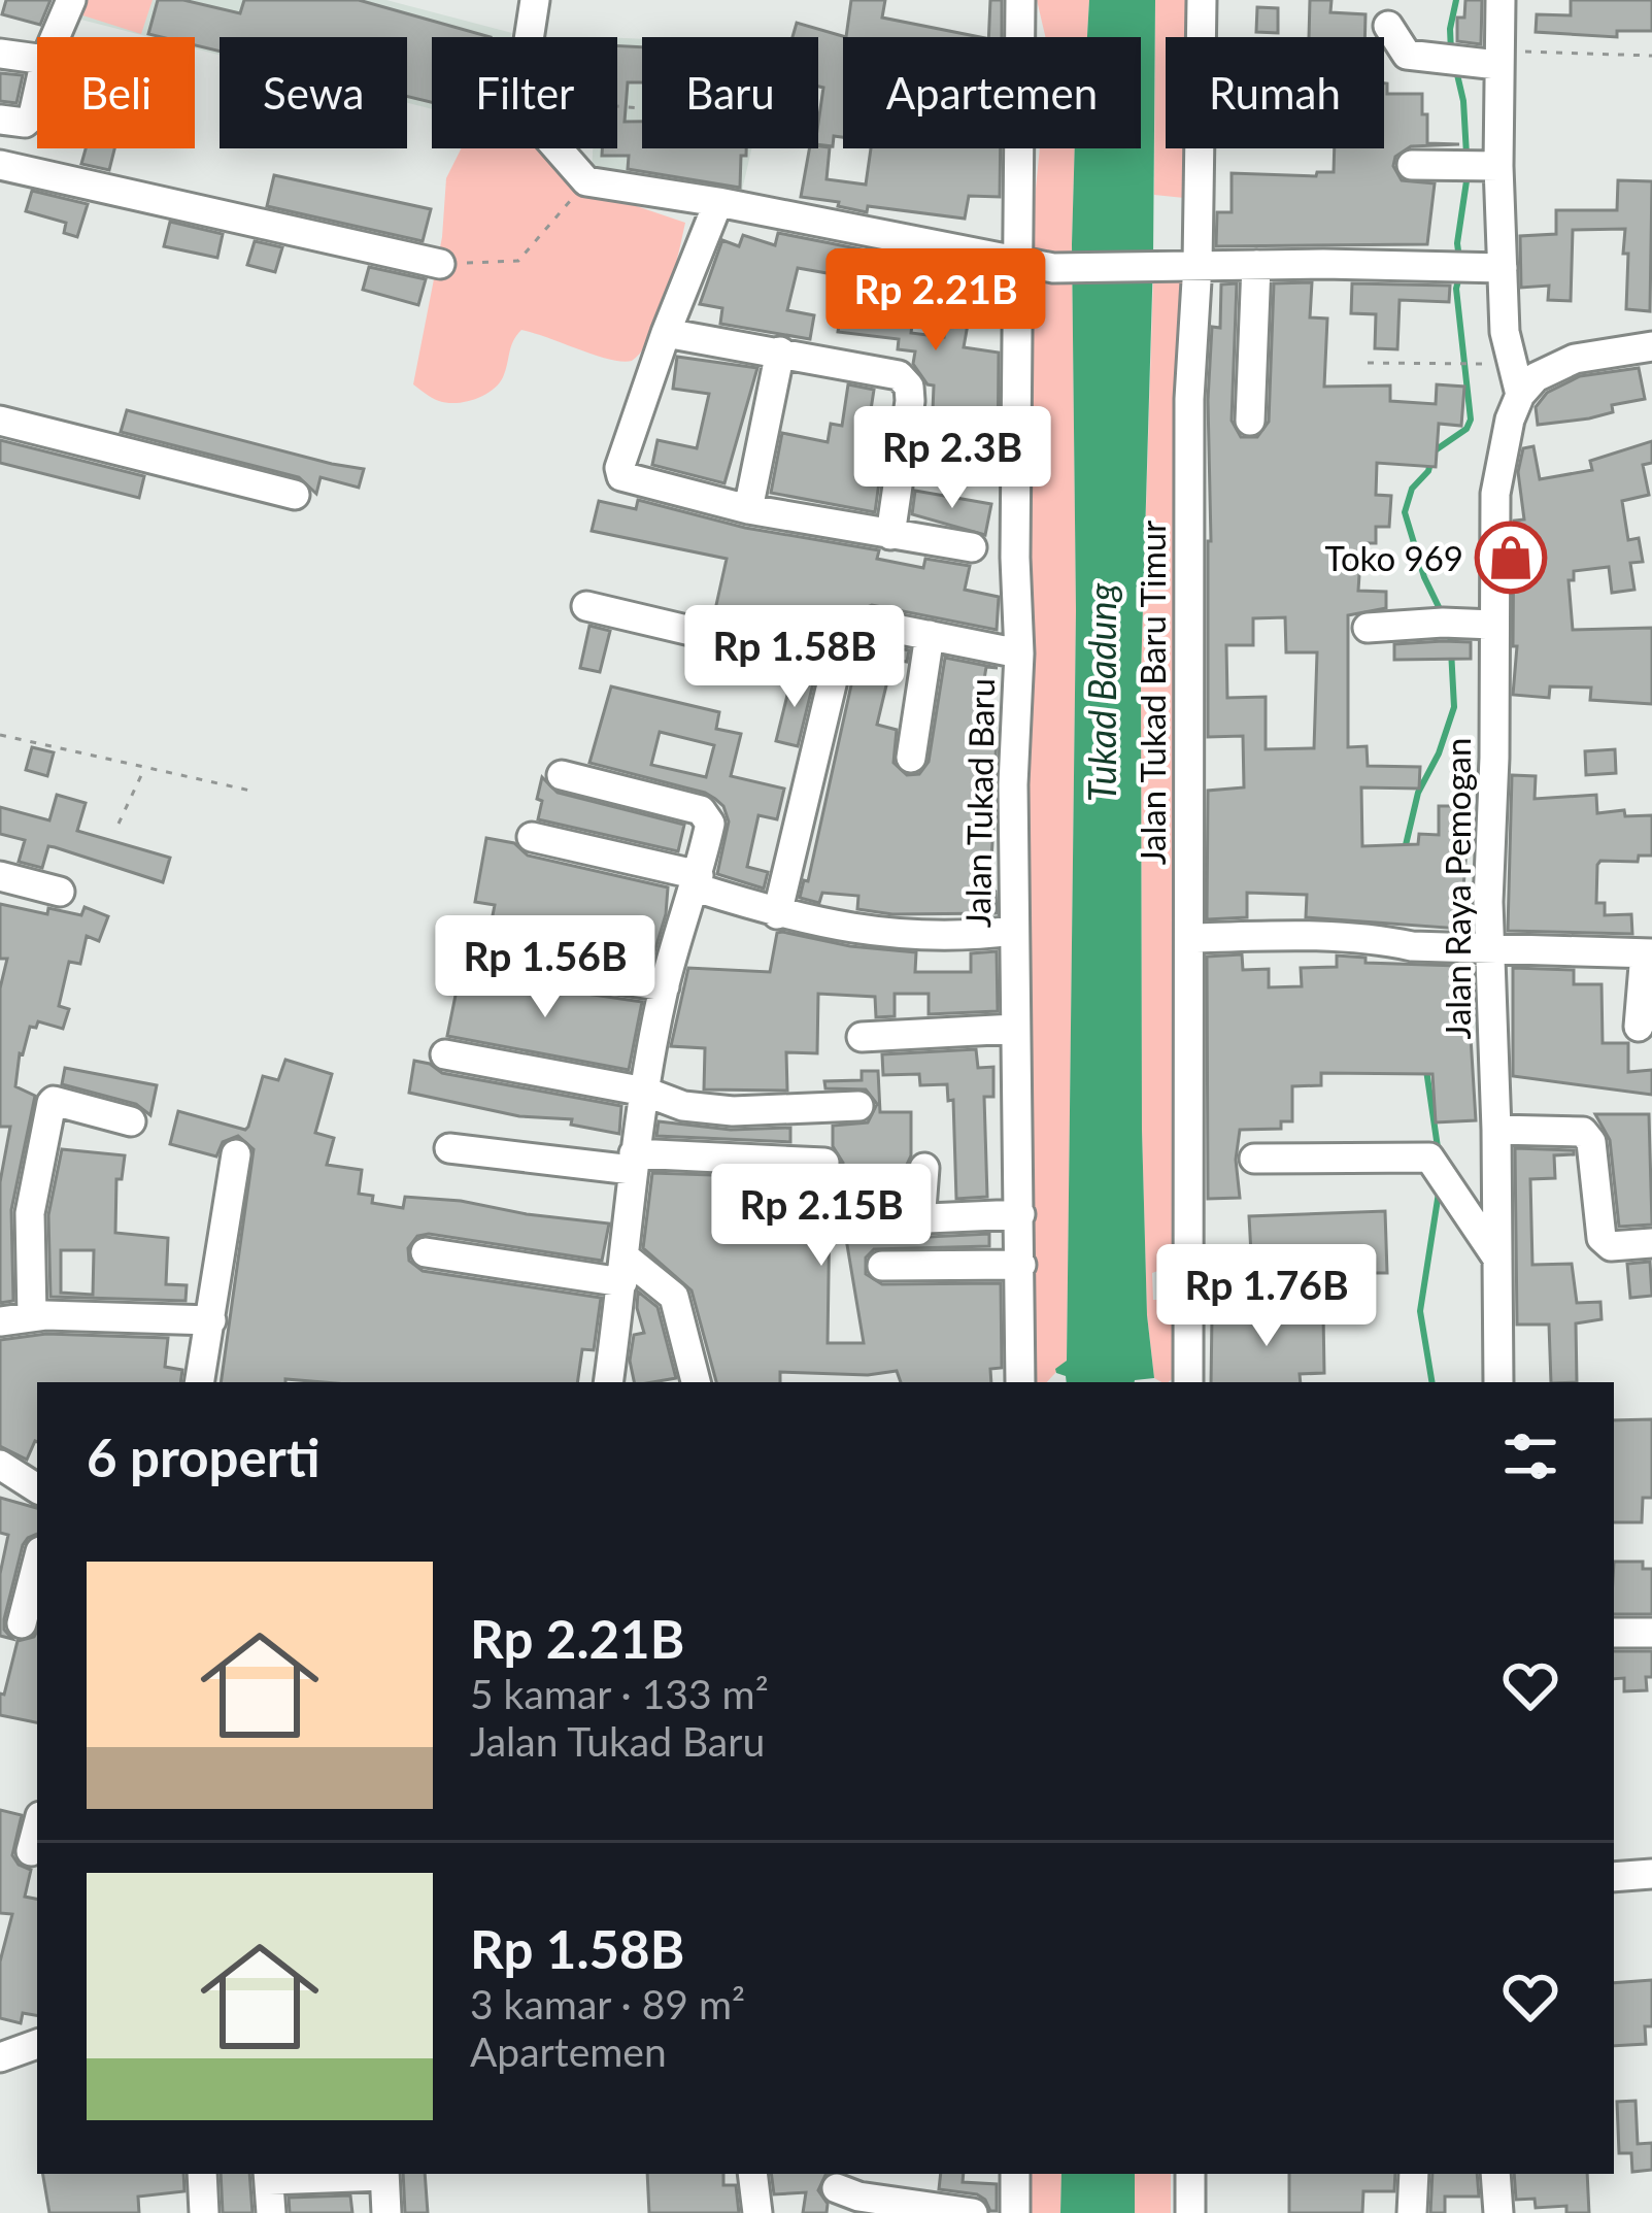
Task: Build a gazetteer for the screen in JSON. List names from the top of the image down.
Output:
{
  "streets": {
    "street": ["Jalan Tukad Baru Timur", "Jalan Tukad Baru", "Jalan Raya Pemogan"]
  },
  "water": ["Tukad Badung"],
  "places": {
    "shop": ["Toko 969"]
  },
  "page": {
    "chip": [
      "Beli",
      "Sewa",
      "Filter",
      "Baru",
      "Apartemen",
      "Rumah"
    ],
    "price": [
      "Rp 2.21B",
      "Rp 2.3B",
      "Rp 1.58B",
      "Rp 1.56B",
      "Rp 2.15B",
      "Rp 1.76B"
    ],
    "heading": "6 properti",
    "list": [
      {
        "name": "Rp 2.21B",
        "note": "5 kamar · 133 m² · Jalan Tukad Baru"
      },
      {
        "name": "Rp 1.58B",
        "note": "3 kamar · 89 m² · Apartemen"
      }
    ]
  }
}
